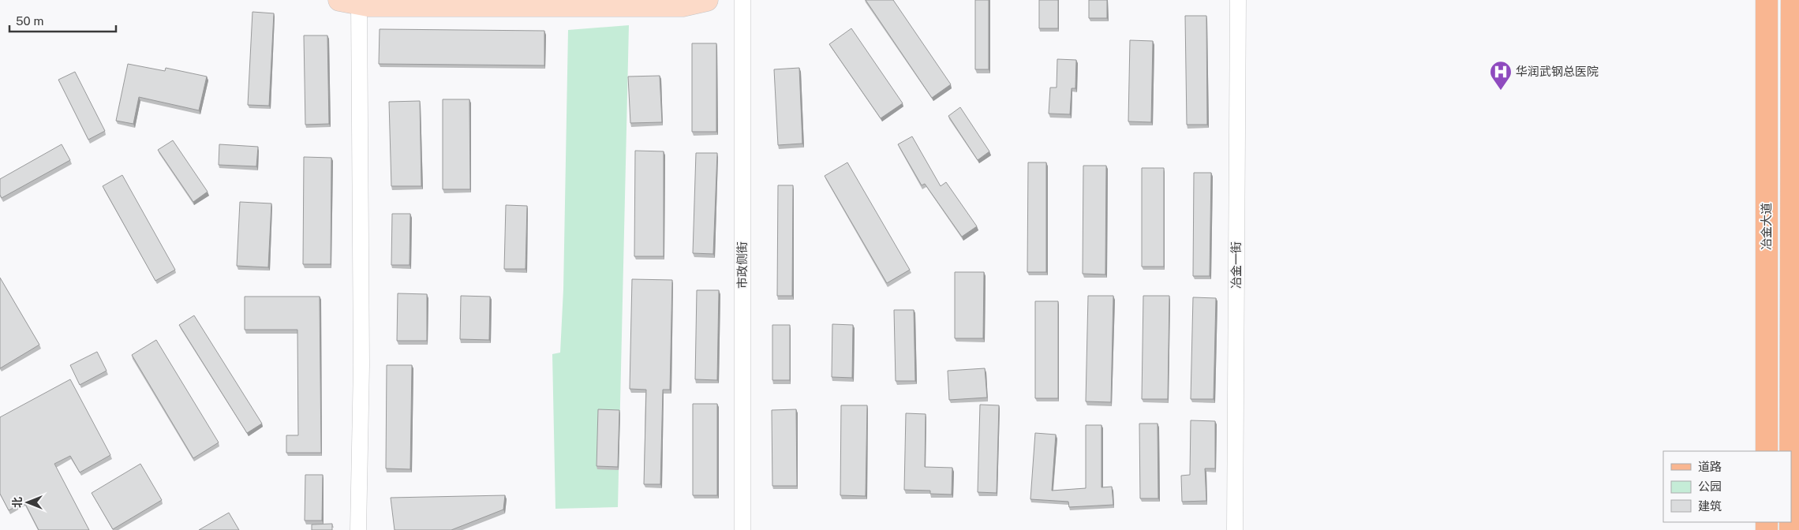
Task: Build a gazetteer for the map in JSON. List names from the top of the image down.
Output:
{
  "streets": {
    "main road": ["冶金大道"],
    "street": ["市政侧街", "冶金一街"]
  },
  "places": {
    "hospital": ["华润武钢总医院"]
  },
  "legend": ["道路", "公园", "建筑"],
  "scale_bar": "50 m",
  "north": "left"
}
